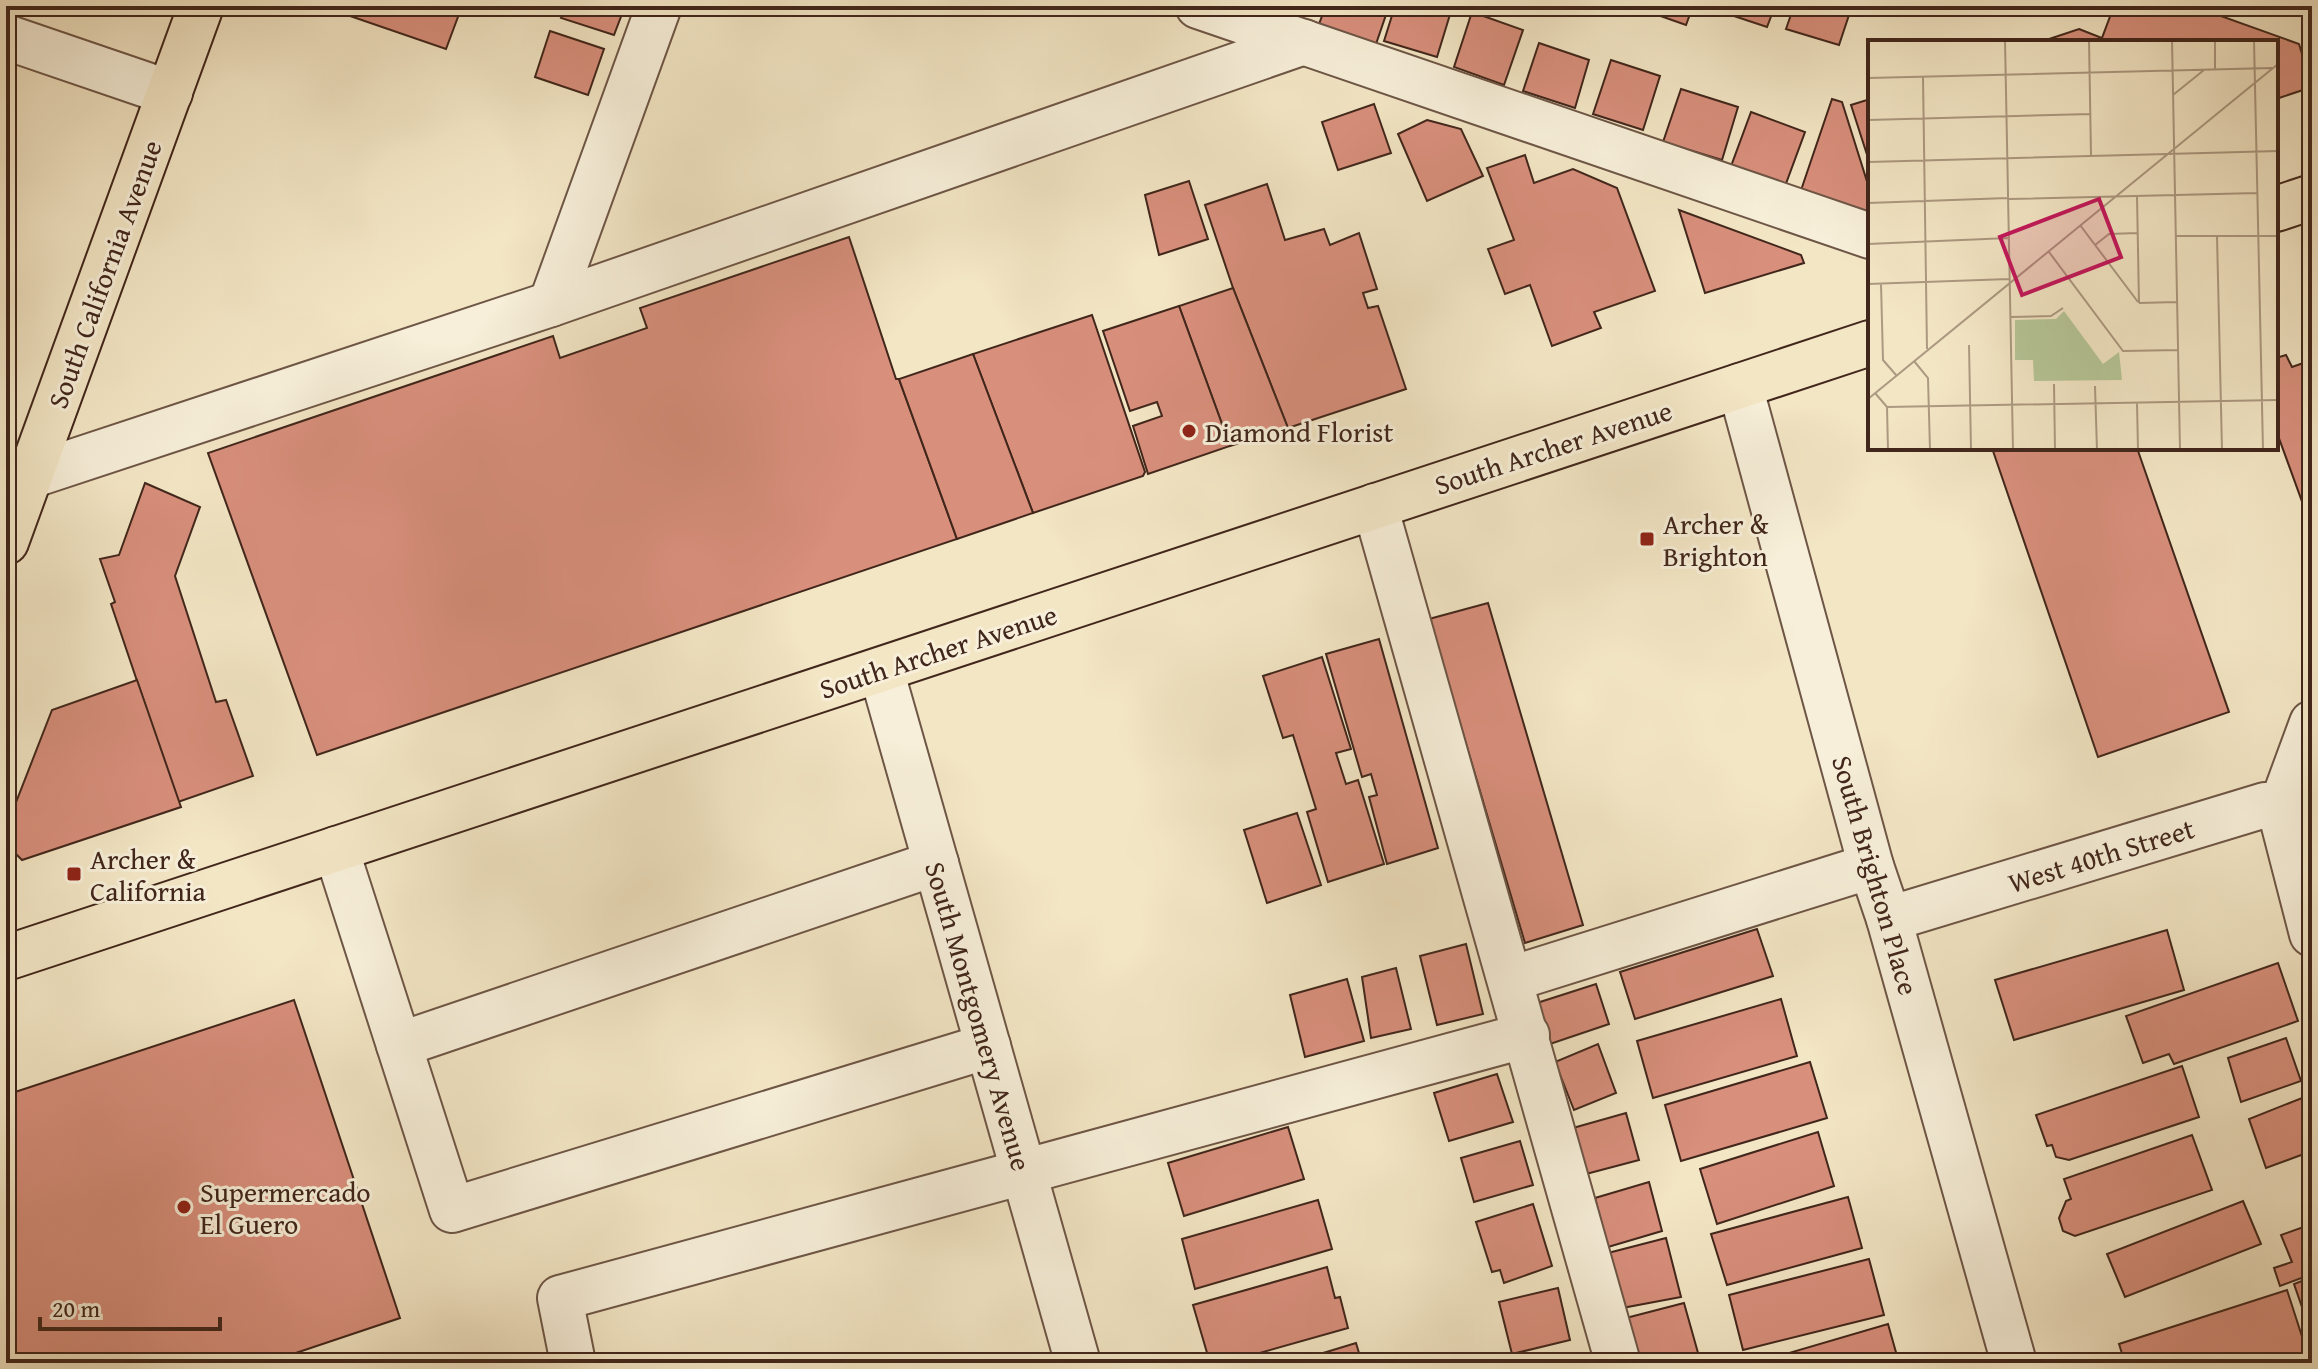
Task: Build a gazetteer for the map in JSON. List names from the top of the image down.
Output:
{
  "streets": {
    "main road": ["South California Avenue", "South Archer Avenue"],
    "street": ["West 40th Street", "South Brighton Place", "South Montgomery Avenue"]
  },
  "crossings": [
    ["South Archer Avenue", "South Brighton Place"],
    ["South Archer Avenue", "South Montgomery Avenue"],
    ["West 40th Street", "South Brighton Place"]
  ],
  "places": {
    "other": ["Diamond Florist", "Supermercado El Guero"],
    "transit": ["Archer & Brighton", "Archer & California"]
  },
  "scale_bar": "20 m"
}
